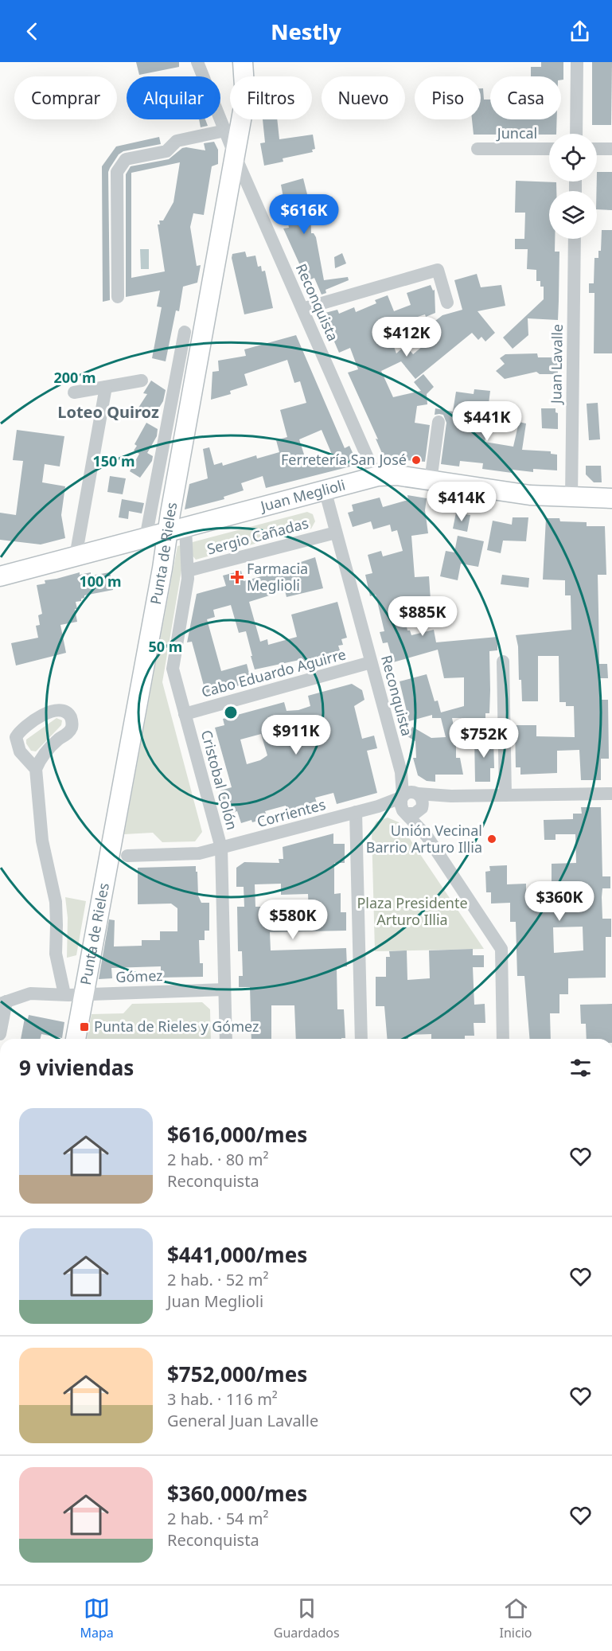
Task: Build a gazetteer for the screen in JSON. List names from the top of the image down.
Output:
{
  "streets": {
    "street": [
      "Juncal",
      "Reconquista",
      "Juan Lavalle",
      "Juan Meglioli",
      "Sergio Cañadas",
      "Punta de Rieles",
      "Cabo Eduardo Aguirre",
      "Cristobal Colón",
      "Corrientes",
      "Gómez"
    ]
  },
  "crossings": [
    ["Reconquista", "Juan Meglioli"],
    ["Reconquista", "Sergio Cañadas"],
    ["Reconquista", "Punta de Rieles"],
    ["Reconquista", "Cabo Eduardo Aguirre"],
    ["Reconquista", "Corrientes"],
    ["Juan Lavalle", "Juan Meglioli"],
    ["Juan Meglioli", "Punta de Rieles"],
    ["Juan Meglioli", "Cristobal Colón"],
    ["Sergio Cañadas", "Cristobal Colón"],
    ["Punta de Rieles", "Cristobal Colón"],
    ["Punta de Rieles", "Gómez"],
    ["Cabo Eduardo Aguirre", "Cristobal Colón"],
    ["Cristobal Colón", "Corrientes"],
    ["Cristobal Colón", "Gómez"]
  ],
  "districts": ["Loteo Quiroz"],
  "parks": ["Plaza Presidente Arturo Illia"],
  "places": {
    "other": ["Ferretería San José", "Unión Vecinal Barrio Arturo Illia"],
    "health": ["Farmacia Meglioli"],
    "transit": ["Punta de Rieles y Gómez"]
  },
  "page": {
    "header": "Nestly",
    "chip": [
      "Comprar",
      "Alquilar",
      "Filtros",
      "Nuevo",
      "Piso",
      "Casa"
    ],
    "price": [
      "$616K",
      "$412K",
      "$441K",
      "$414K",
      "$885K",
      "$911K",
      "$752K",
      "$360K",
      "$580K"
    ],
    "heading": "9 viviendas",
    "list": [
      {
        "name": "$616,000/mes",
        "note": "2 hab. · 80 m² · Reconquista"
      },
      {
        "name": "$441,000/mes",
        "note": "2 hab. · 52 m² · Juan Meglioli"
      },
      {
        "name": "$752,000/mes",
        "note": "3 hab. · 116 m² · General Juan Lavalle"
      },
      {
        "name": "$360,000/mes",
        "note": "2 hab. · 54 m² · Reconquista"
      }
    ],
    "tabs": ["Mapa", "Guardados", "Inicio"]
  },
  "rings": [
    "200 m",
    "150 m",
    "100 m",
    "50 m"
  ]
}
